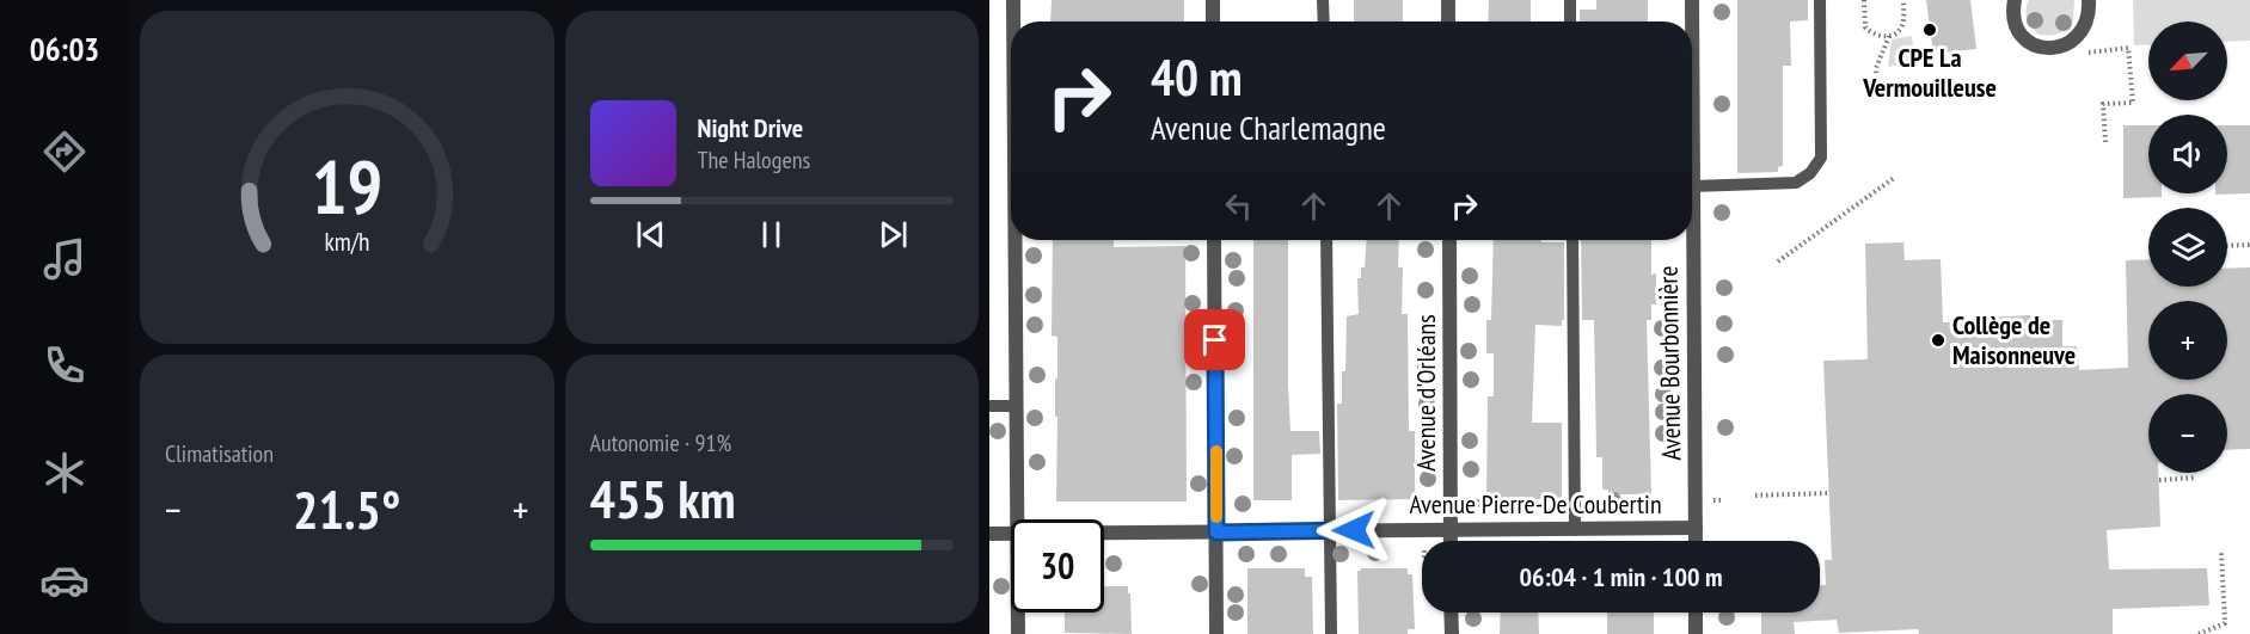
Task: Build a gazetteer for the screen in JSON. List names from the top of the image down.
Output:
{
  "streets": {
    "street": ["Avenue Bourbonnière", "Avenue d'Orléans", "Avenue Pierre-De Coubertin"]
  },
  "crossings": [
    ["Avenue Bourbonnière", "Avenue Pierre-De Coubertin"],
    ["Avenue d'Orléans", "Avenue Pierre-De Coubertin"]
  ],
  "places": ["CPE La Vermouilleuse", "Collège de Maisonneuve"],
  "north": "bottom left",
  "page": {
    "tabs": "06:03",
    "map_buttons": ["+", "−"],
    "turn": ["40 m", "Avenue Charlemagne"],
    "song": ["Night Drive", "The Halogens"],
    "tile": [
      "Climatisation",
      ["Autonomie · 91%", "455 km"]
    ],
    "heat": ["−", "21.5°", "+"],
    "limit": "30",
    "trip": "06:04 · 1 min · 100 m",
    "gauge": ["19", "km/h"]
  }
}
